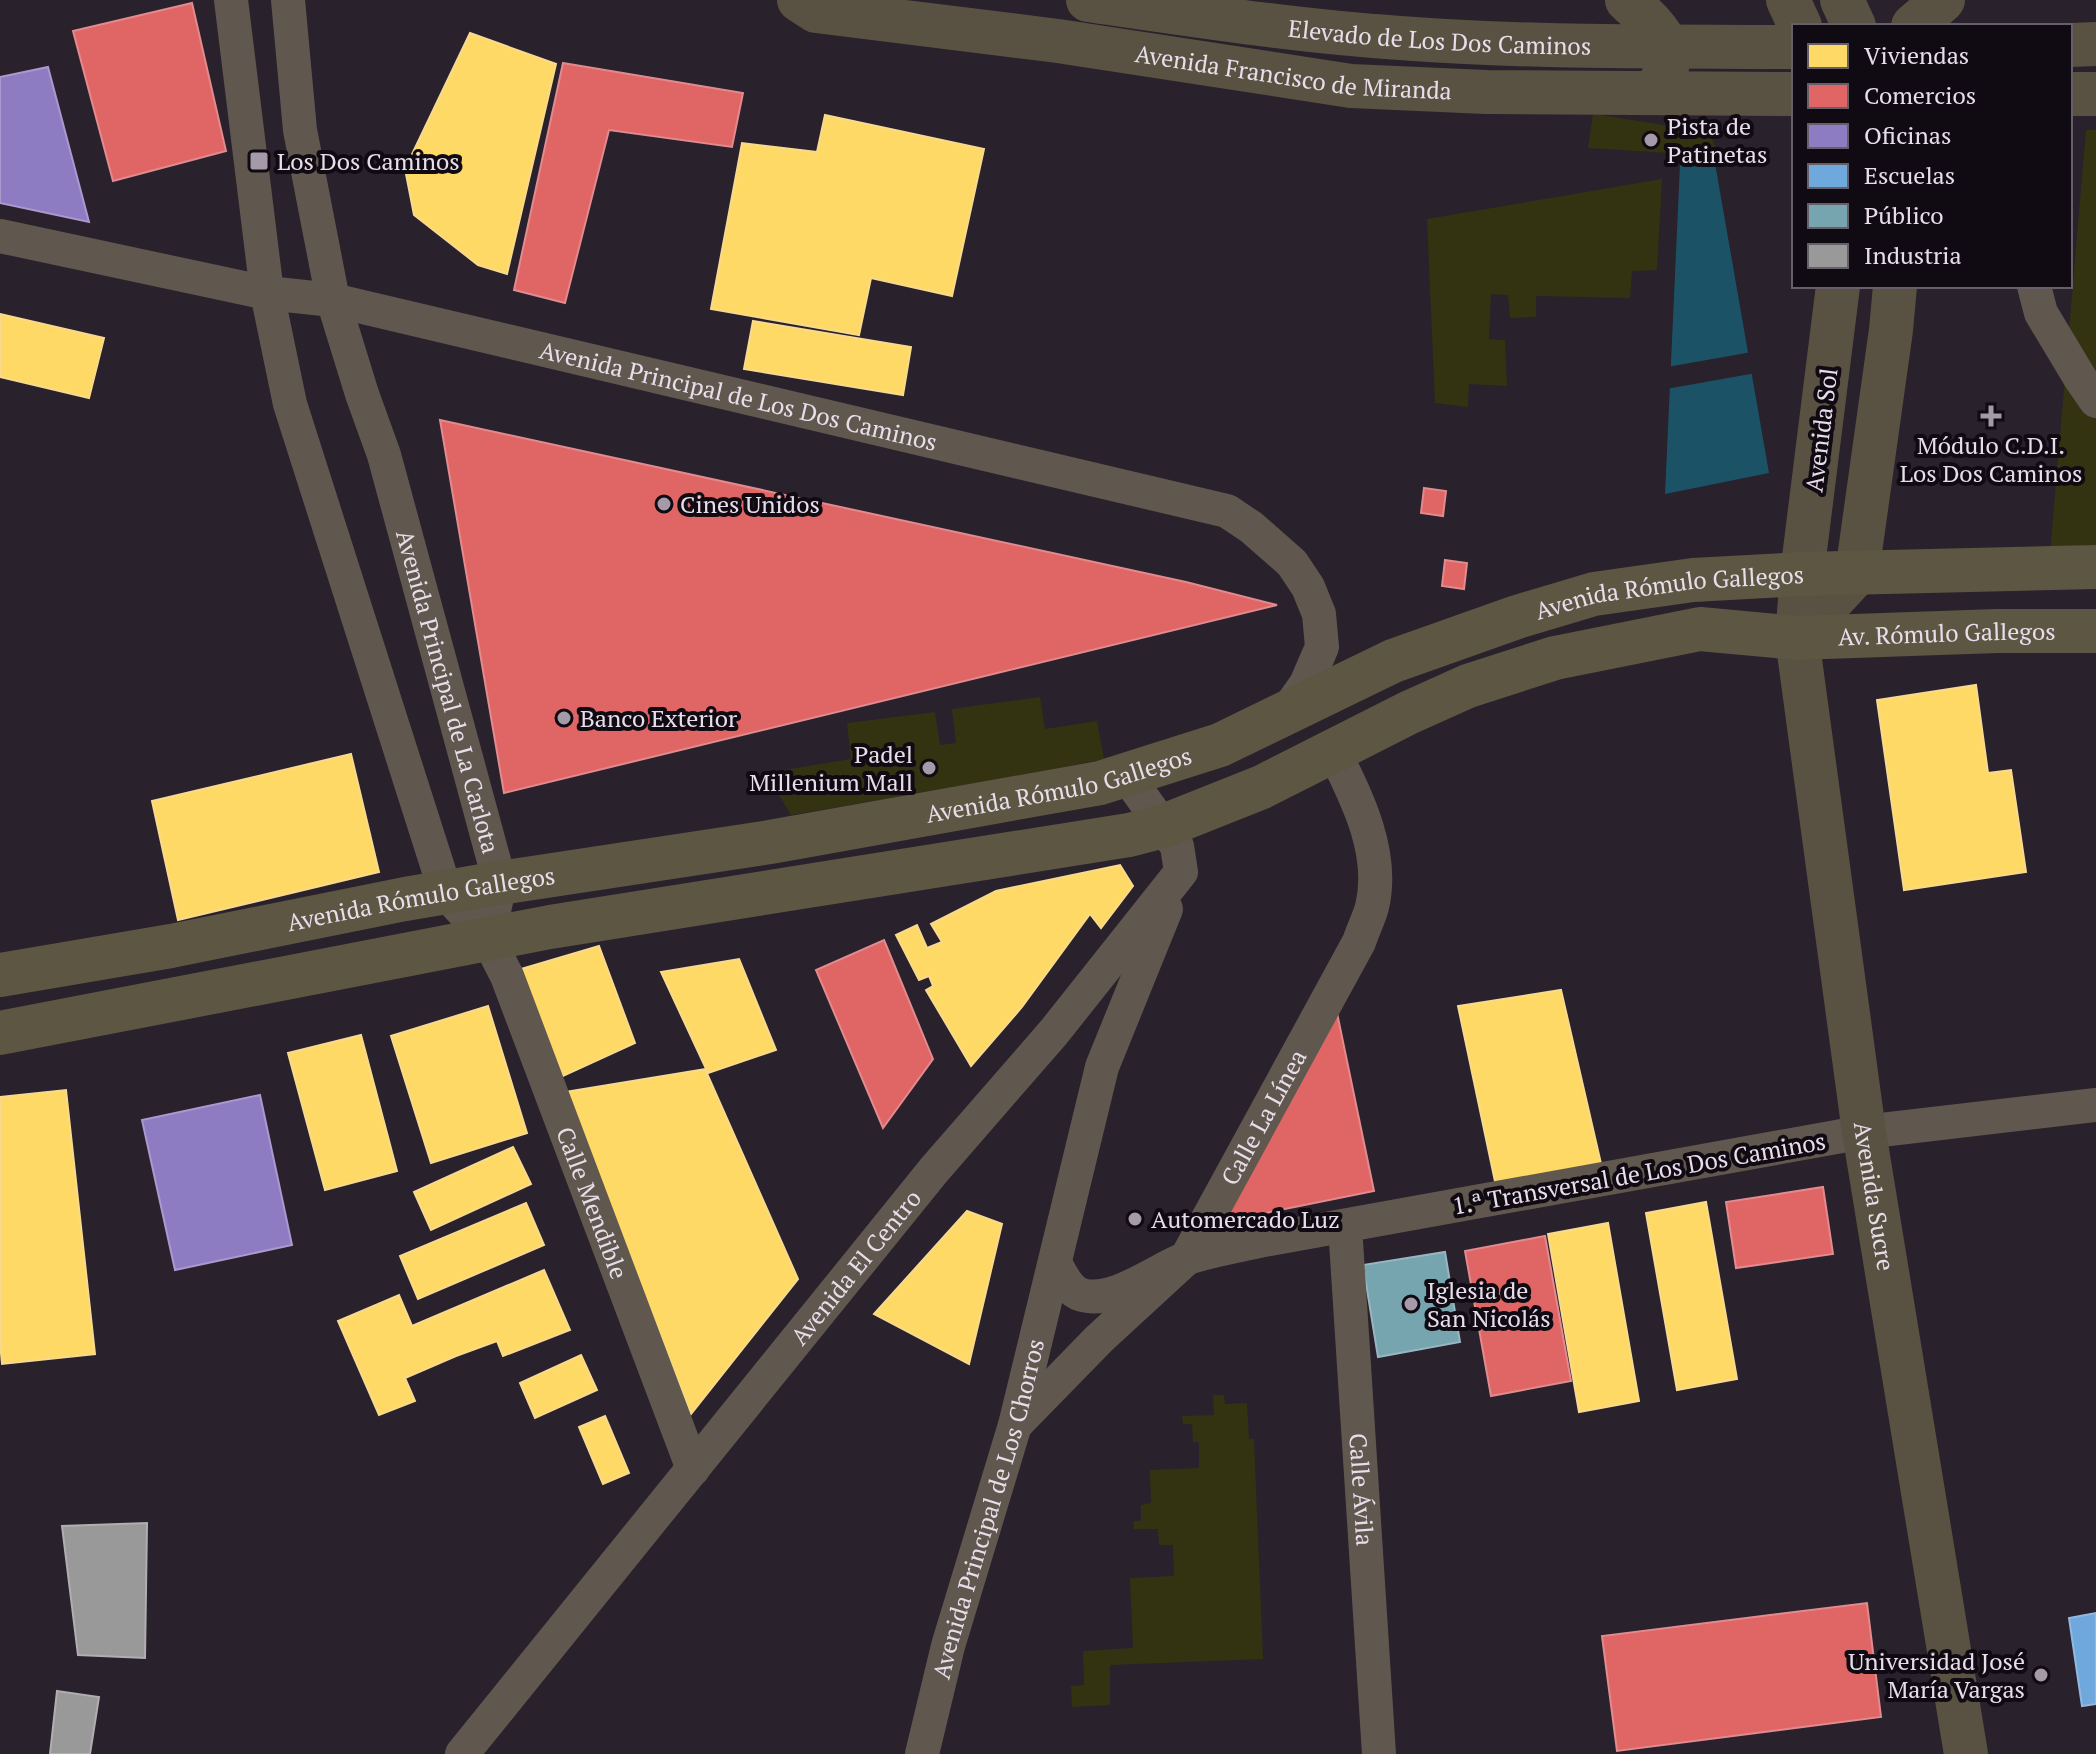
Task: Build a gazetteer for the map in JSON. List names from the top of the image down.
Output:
{
  "streets": {
    "main road": [
      "Elevado de Los Dos Caminos",
      "Avenida Francisco de Miranda",
      "Avenida Sol",
      "Avenida Rómulo Gallegos",
      "Av. Rómulo Gallegos",
      "Avenida Sucre"
    ],
    "street": [
      "Avenida Principal de Los Dos Caminos",
      "Avenida Principal de La Carlota",
      "Calle La Línea",
      "1.ª Transversal de Los Dos Caminos",
      "Calle Mendible",
      "Avenida El Centro",
      "Calle Ávila",
      "Avenida Principal de Los Chorros"
    ]
  },
  "crossings": [
    ["Avenida Principal de Los Dos Caminos", "Avenida Rómulo Gallegos"],
    ["Avenida Principal de Los Dos Caminos", "Avenida Principal de La Carlota"],
    ["Avenida Sol", "Avenida Rómulo Gallegos"],
    ["Avenida Sol", "Av. Rómulo Gallegos"],
    ["Avenida Sol", "Avenida Sucre"],
    ["Avenida Rómulo Gallegos", "Av. Rómulo Gallegos"],
    ["Avenida Rómulo Gallegos", "Avenida Principal de La Carlota"],
    ["Avenida Rómulo Gallegos", "Calle La Línea"],
    ["Avenida Rómulo Gallegos", "Avenida Sucre"],
    ["Avenida Rómulo Gallegos", "Calle Mendible"],
    ["Av. Rómulo Gallegos", "Avenida Sucre"],
    ["Avenida Principal de La Carlota", "Calle Mendible"],
    ["Calle La Línea", "1.ª Transversal de Los Dos Caminos"],
    ["Calle La Línea", "Avenida Principal de Los Chorros"],
    ["1.ª Transversal de Los Dos Caminos", "Avenida Sucre"],
    ["1.ª Transversal de Los Dos Caminos", "Calle Ávila"],
    ["Calle Mendible", "Avenida El Centro"],
    ["Avenida El Centro", "Avenida Principal de Los Chorros"]
  ],
  "places": {
    "other": [
      "Pista de Patinetas",
      "Cines Unidos",
      "Banco Exterior",
      "Padel Millenium Mall",
      "Automercado Luz",
      "Iglesia de San Nicolás",
      "Universidad José María Vargas"
    ],
    "transit": ["Los Dos Caminos"],
    "health": ["Módulo C.D.I. Los Dos Caminos"]
  },
  "legend": [
    "Viviendas",
    "Comercios",
    "Oficinas",
    "Escuelas",
    "Público",
    "Industria"
  ]
}
